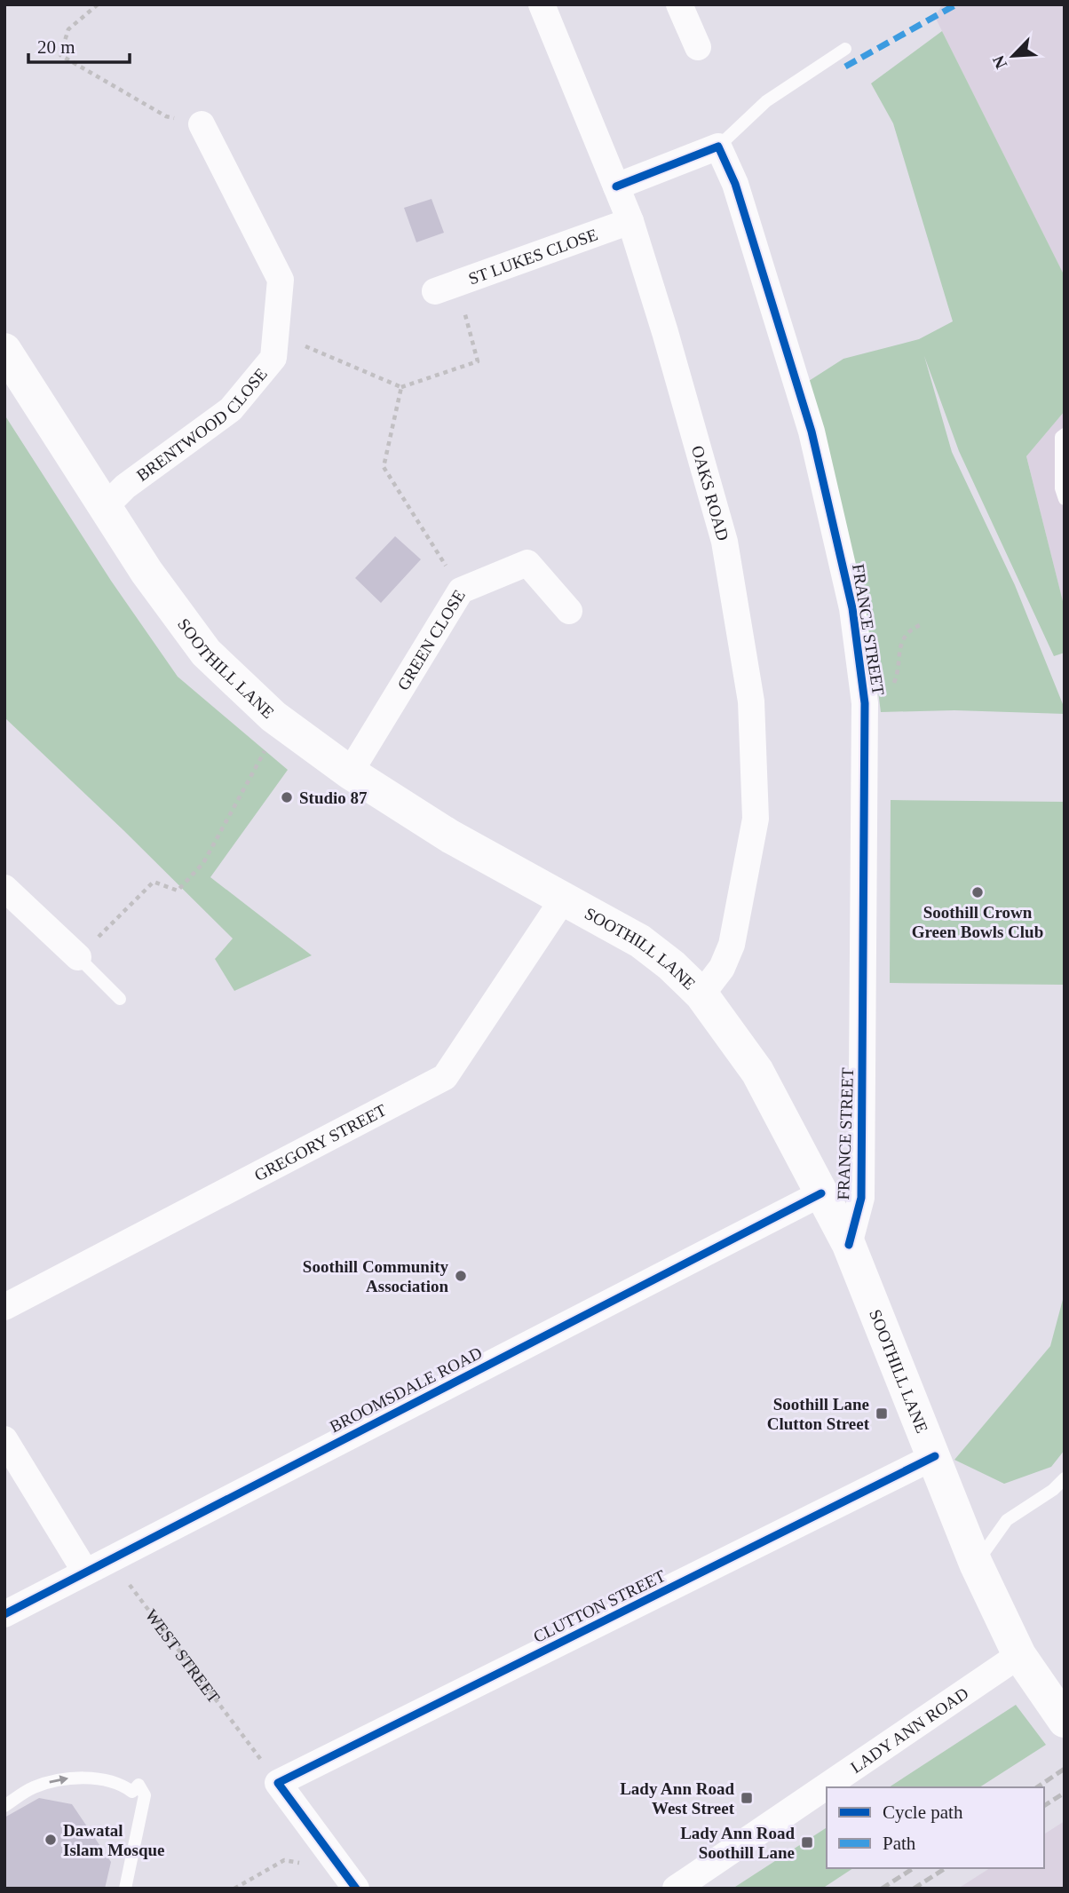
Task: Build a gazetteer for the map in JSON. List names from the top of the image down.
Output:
{
  "streets": {
    "main road": ["SOOTHILL LANE"],
    "street": [
      "ST LUKES CLOSE",
      "BRENTWOOD CLOSE",
      "OAKS ROAD",
      "FRANCE STREET",
      "GREEN CLOSE",
      "GREGORY STREET",
      "BROOMSDALE ROAD",
      "CLUTTON STREET",
      "LADY ANN ROAD"
    ],
    "path": ["WEST STREET"]
  },
  "crossings": [
    ["ST LUKES CLOSE", "OAKS ROAD"],
    ["BRENTWOOD CLOSE", "SOOTHILL LANE"],
    ["OAKS ROAD", "SOOTHILL LANE"],
    ["FRANCE STREET", "SOOTHILL LANE"],
    ["GREEN CLOSE", "SOOTHILL LANE"],
    ["SOOTHILL LANE", "GREGORY STREET"],
    ["SOOTHILL LANE", "BROOMSDALE ROAD"],
    ["SOOTHILL LANE", "CLUTTON STREET"],
    ["SOOTHILL LANE", "LADY ANN ROAD"],
    ["BROOMSDALE ROAD", "WEST STREET"],
    ["CLUTTON STREET", "WEST STREET"]
  ],
  "places": {
    "other": [
      "Studio 87",
      "Soothill Crown Green Bowls Club",
      "Soothill Community Association",
      "Dawatal Islam Mosque"
    ],
    "transit": ["Soothill Lane Clutton Street", "Lady Ann Road West Street", "Lady Ann Road Soothill Lane"]
  },
  "legend": ["Cycle path", "Path"],
  "scale_bar": "20 m",
  "north": "bottom left"
}
